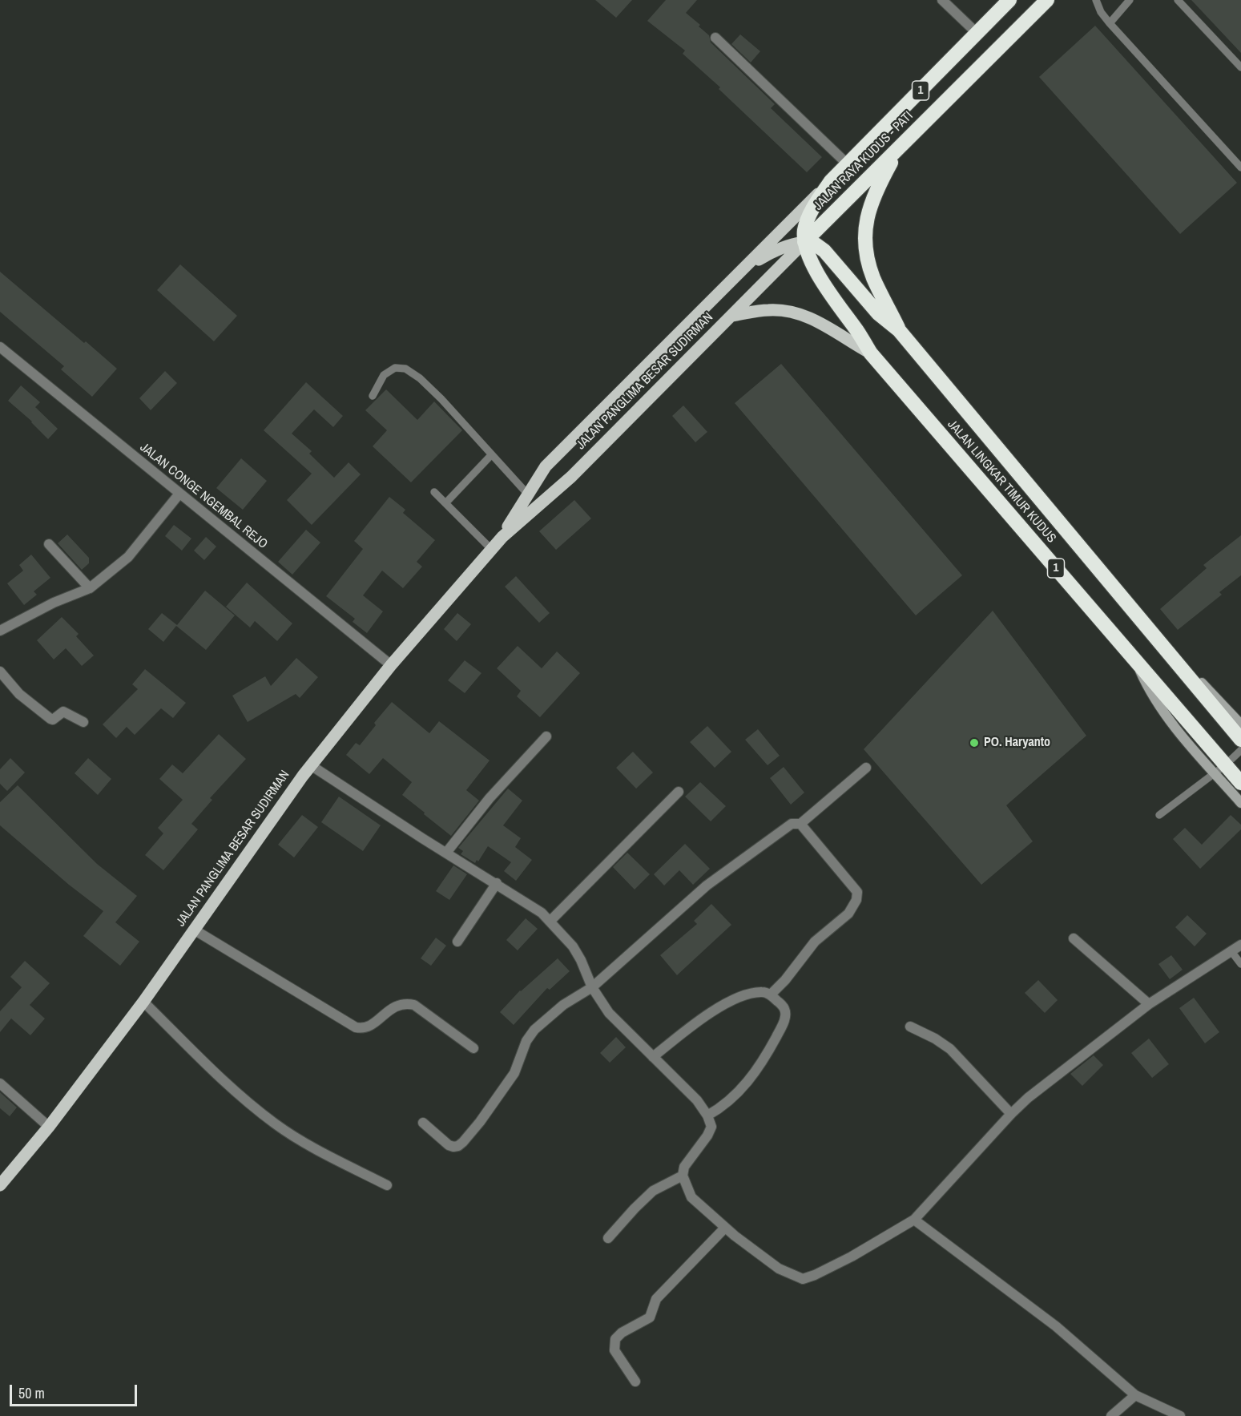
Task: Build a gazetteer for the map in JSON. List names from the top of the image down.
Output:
{
  "streets": {
    "highway": ["1", "JALAN RAYA KUDUS - PATI", "JALAN LINGKAR TIMUR KUDUS"],
    "main road": ["JALAN PANGLIMA BESAR SUDIRMAN"],
    "street": ["JALAN CONGE NGEMBAL REJO"]
  },
  "crossings": [
    ["1", "JALAN RAYA KUDUS - PATI"],
    ["1", "JALAN PANGLIMA BESAR SUDIRMAN"],
    ["1", "JALAN LINGKAR TIMUR KUDUS"],
    ["JALAN RAYA KUDUS - PATI", "JALAN PANGLIMA BESAR SUDIRMAN"],
    ["JALAN RAYA KUDUS - PATI", "JALAN LINGKAR TIMUR KUDUS"],
    ["JALAN PANGLIMA BESAR SUDIRMAN", "JALAN LINGKAR TIMUR KUDUS"],
    ["JALAN PANGLIMA BESAR SUDIRMAN", "JALAN CONGE NGEMBAL REJO"]
  ],
  "places": ["PO. Haryanto"],
  "scale_bar": "50 m"
}
